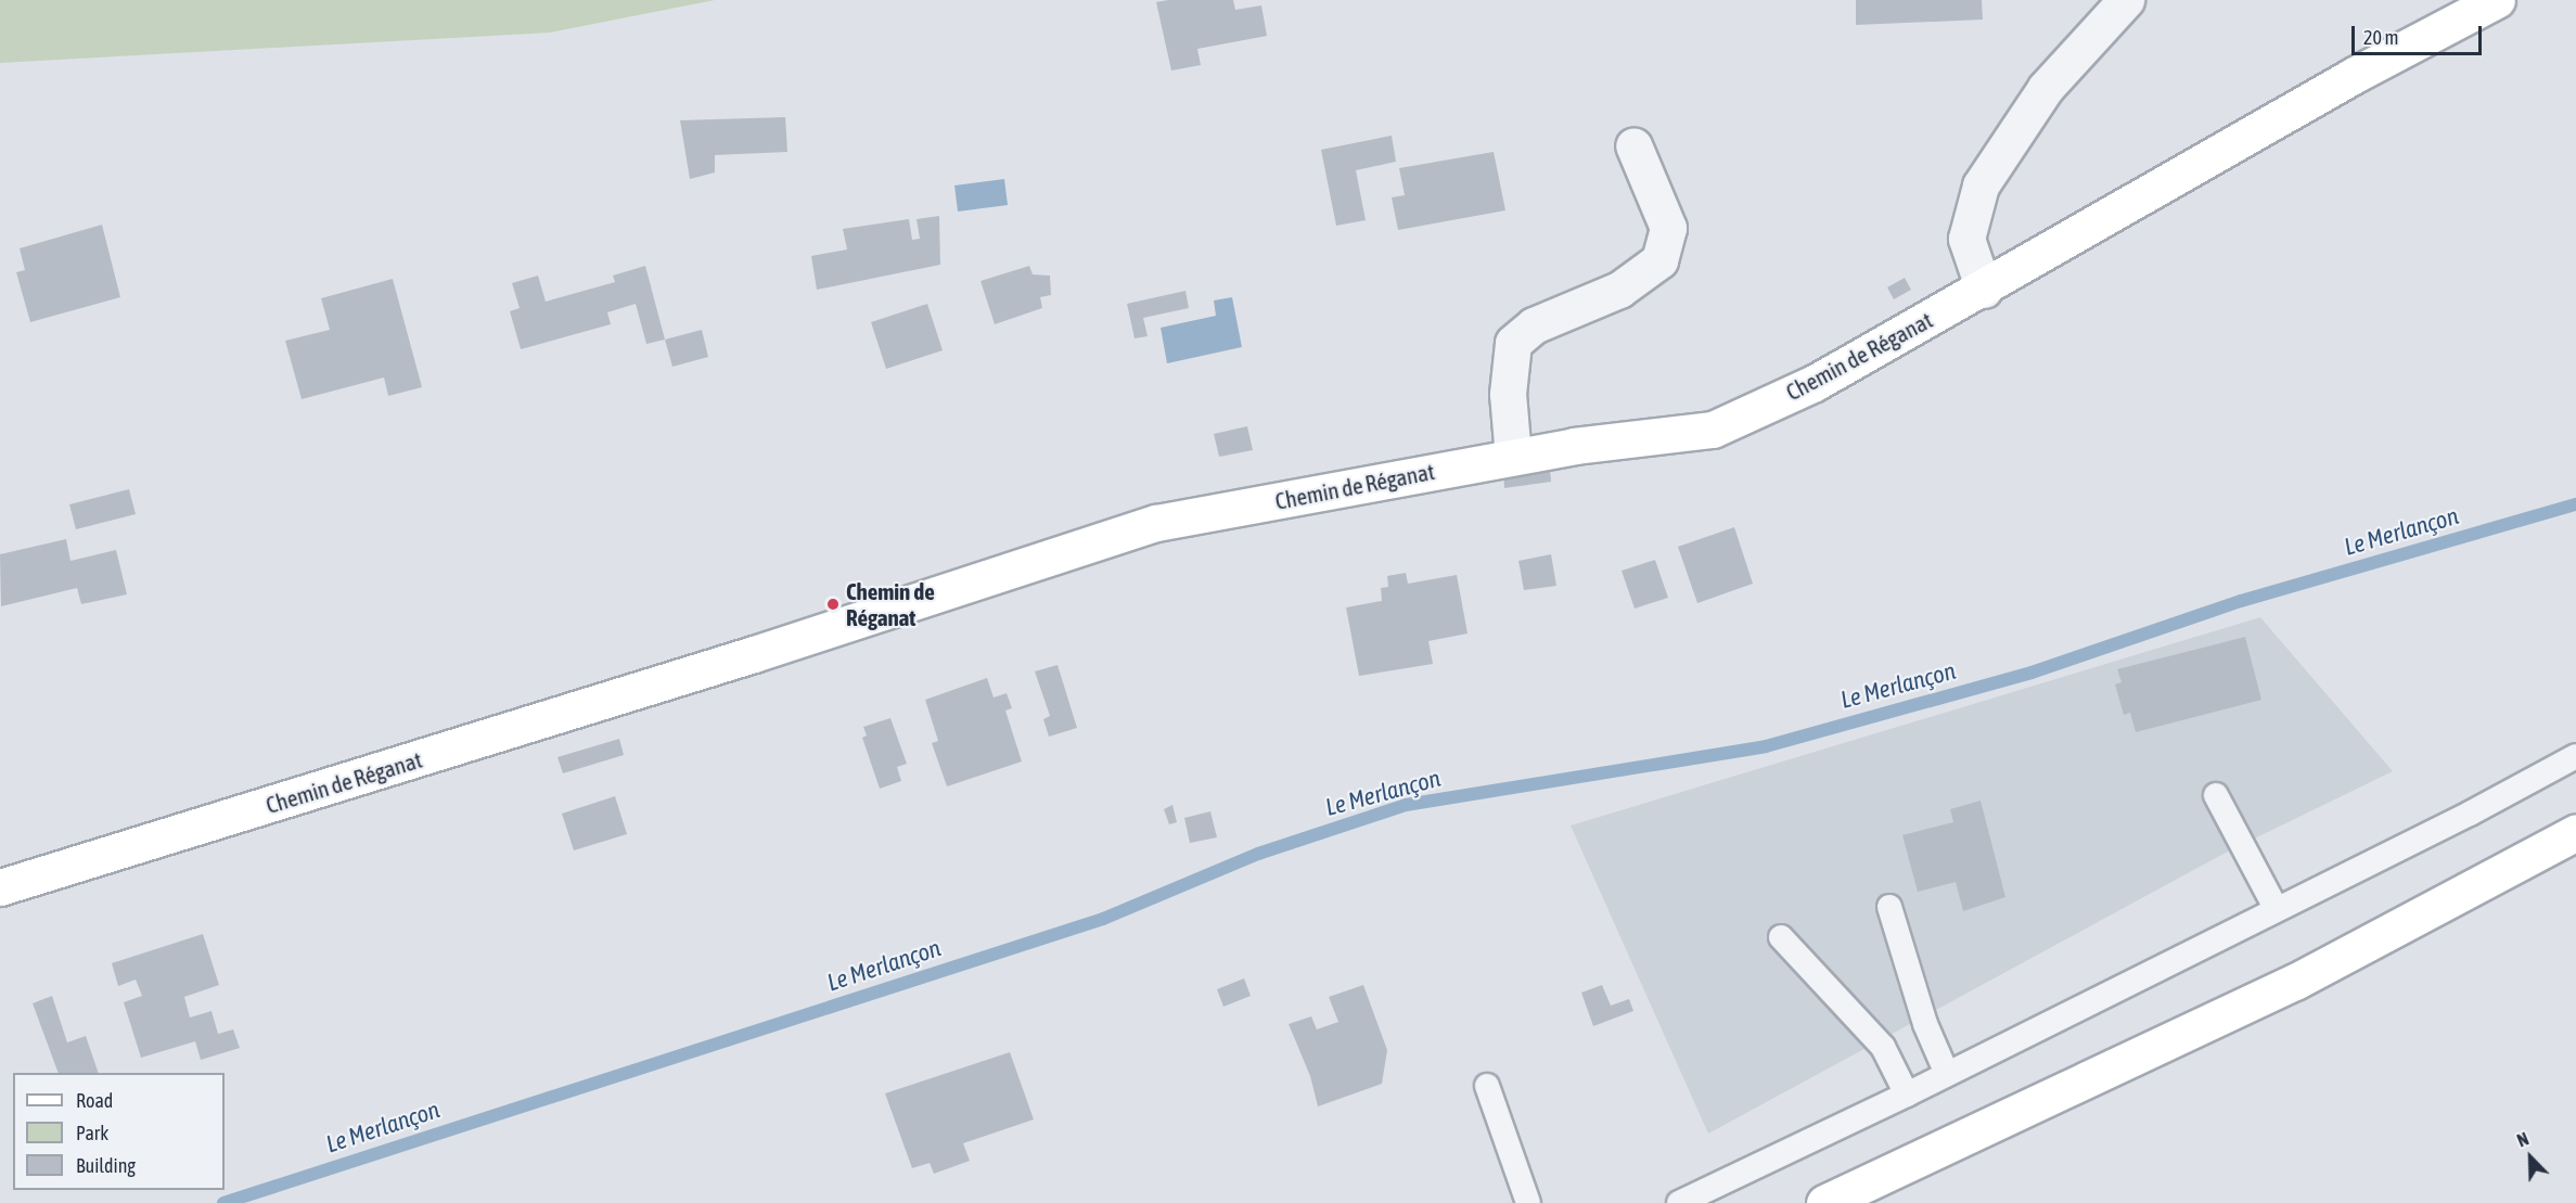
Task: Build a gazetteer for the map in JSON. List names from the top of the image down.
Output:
{
  "streets": {
    "street": ["Chemin de Réganat"]
  },
  "water": ["Le Merlançon"],
  "places": ["Chemin de Réganat"],
  "legend": ["Road", "Park", "Building"],
  "scale_bar": "20 m",
  "north": "top left"
}
